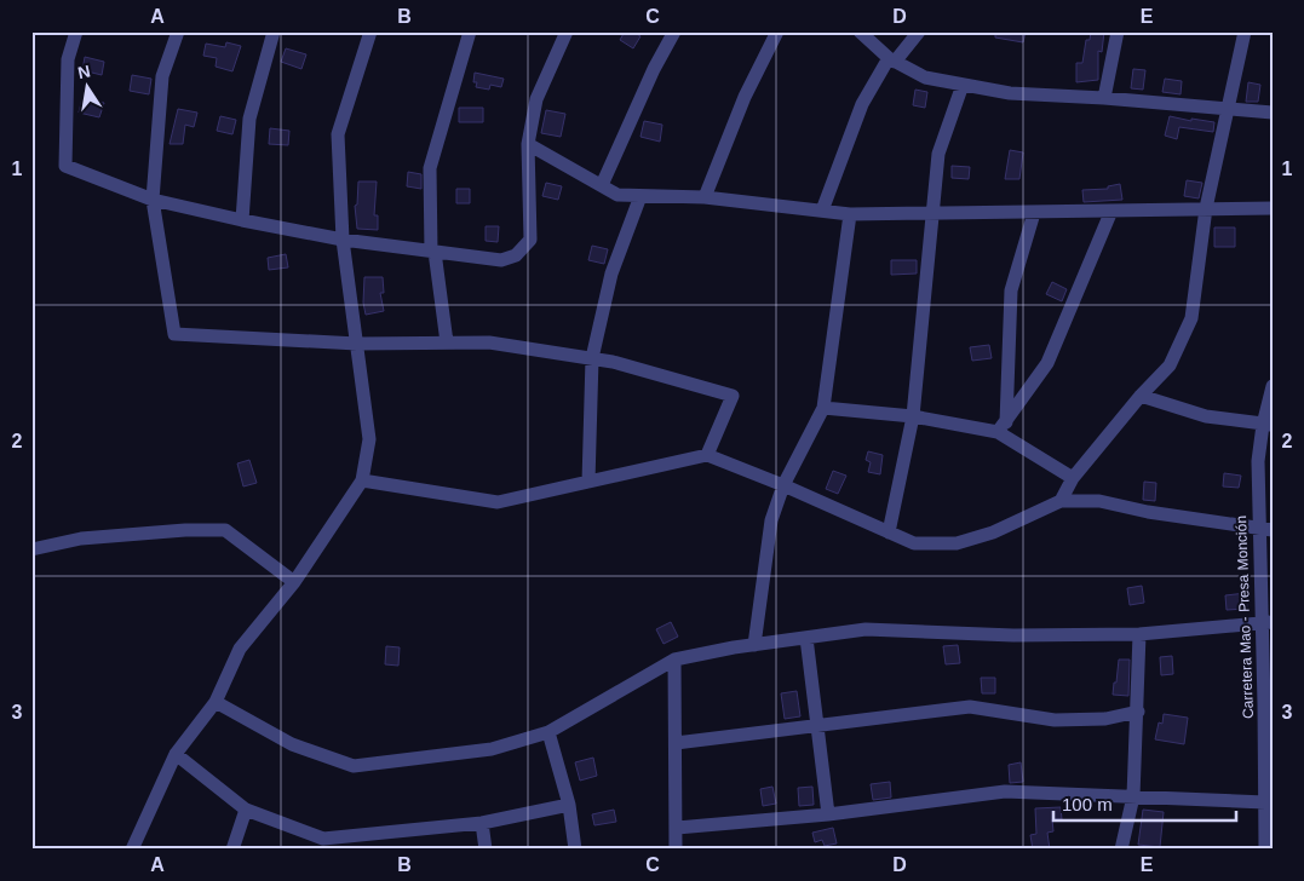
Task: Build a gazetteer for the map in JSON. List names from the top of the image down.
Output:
{
  "streets": {
    "street": ["Carretera Mao - Presa Monción"]
  },
  "scale_bar": "100 m",
  "north": "top",
  "grid": {
    "columns": [
      "A",
      "B",
      "C",
      "D",
      "E"
    ],
    "rows": ["1", "2", "3"]
  }
}
